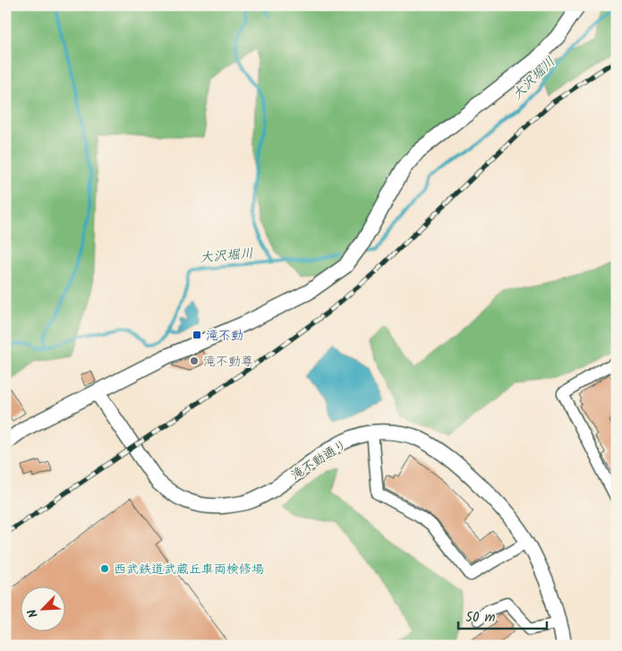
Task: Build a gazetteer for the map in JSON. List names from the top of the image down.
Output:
{
  "streets": {
    "street": ["滝不動通り"]
  },
  "water": ["大沢堀川"],
  "places": {
    "transit": ["滝不動"],
    "other": ["滝不動尊", "西武鉄道武蔵丘車両検修場"]
  },
  "scale_bar": "50 m",
  "north": "bottom left"
}
